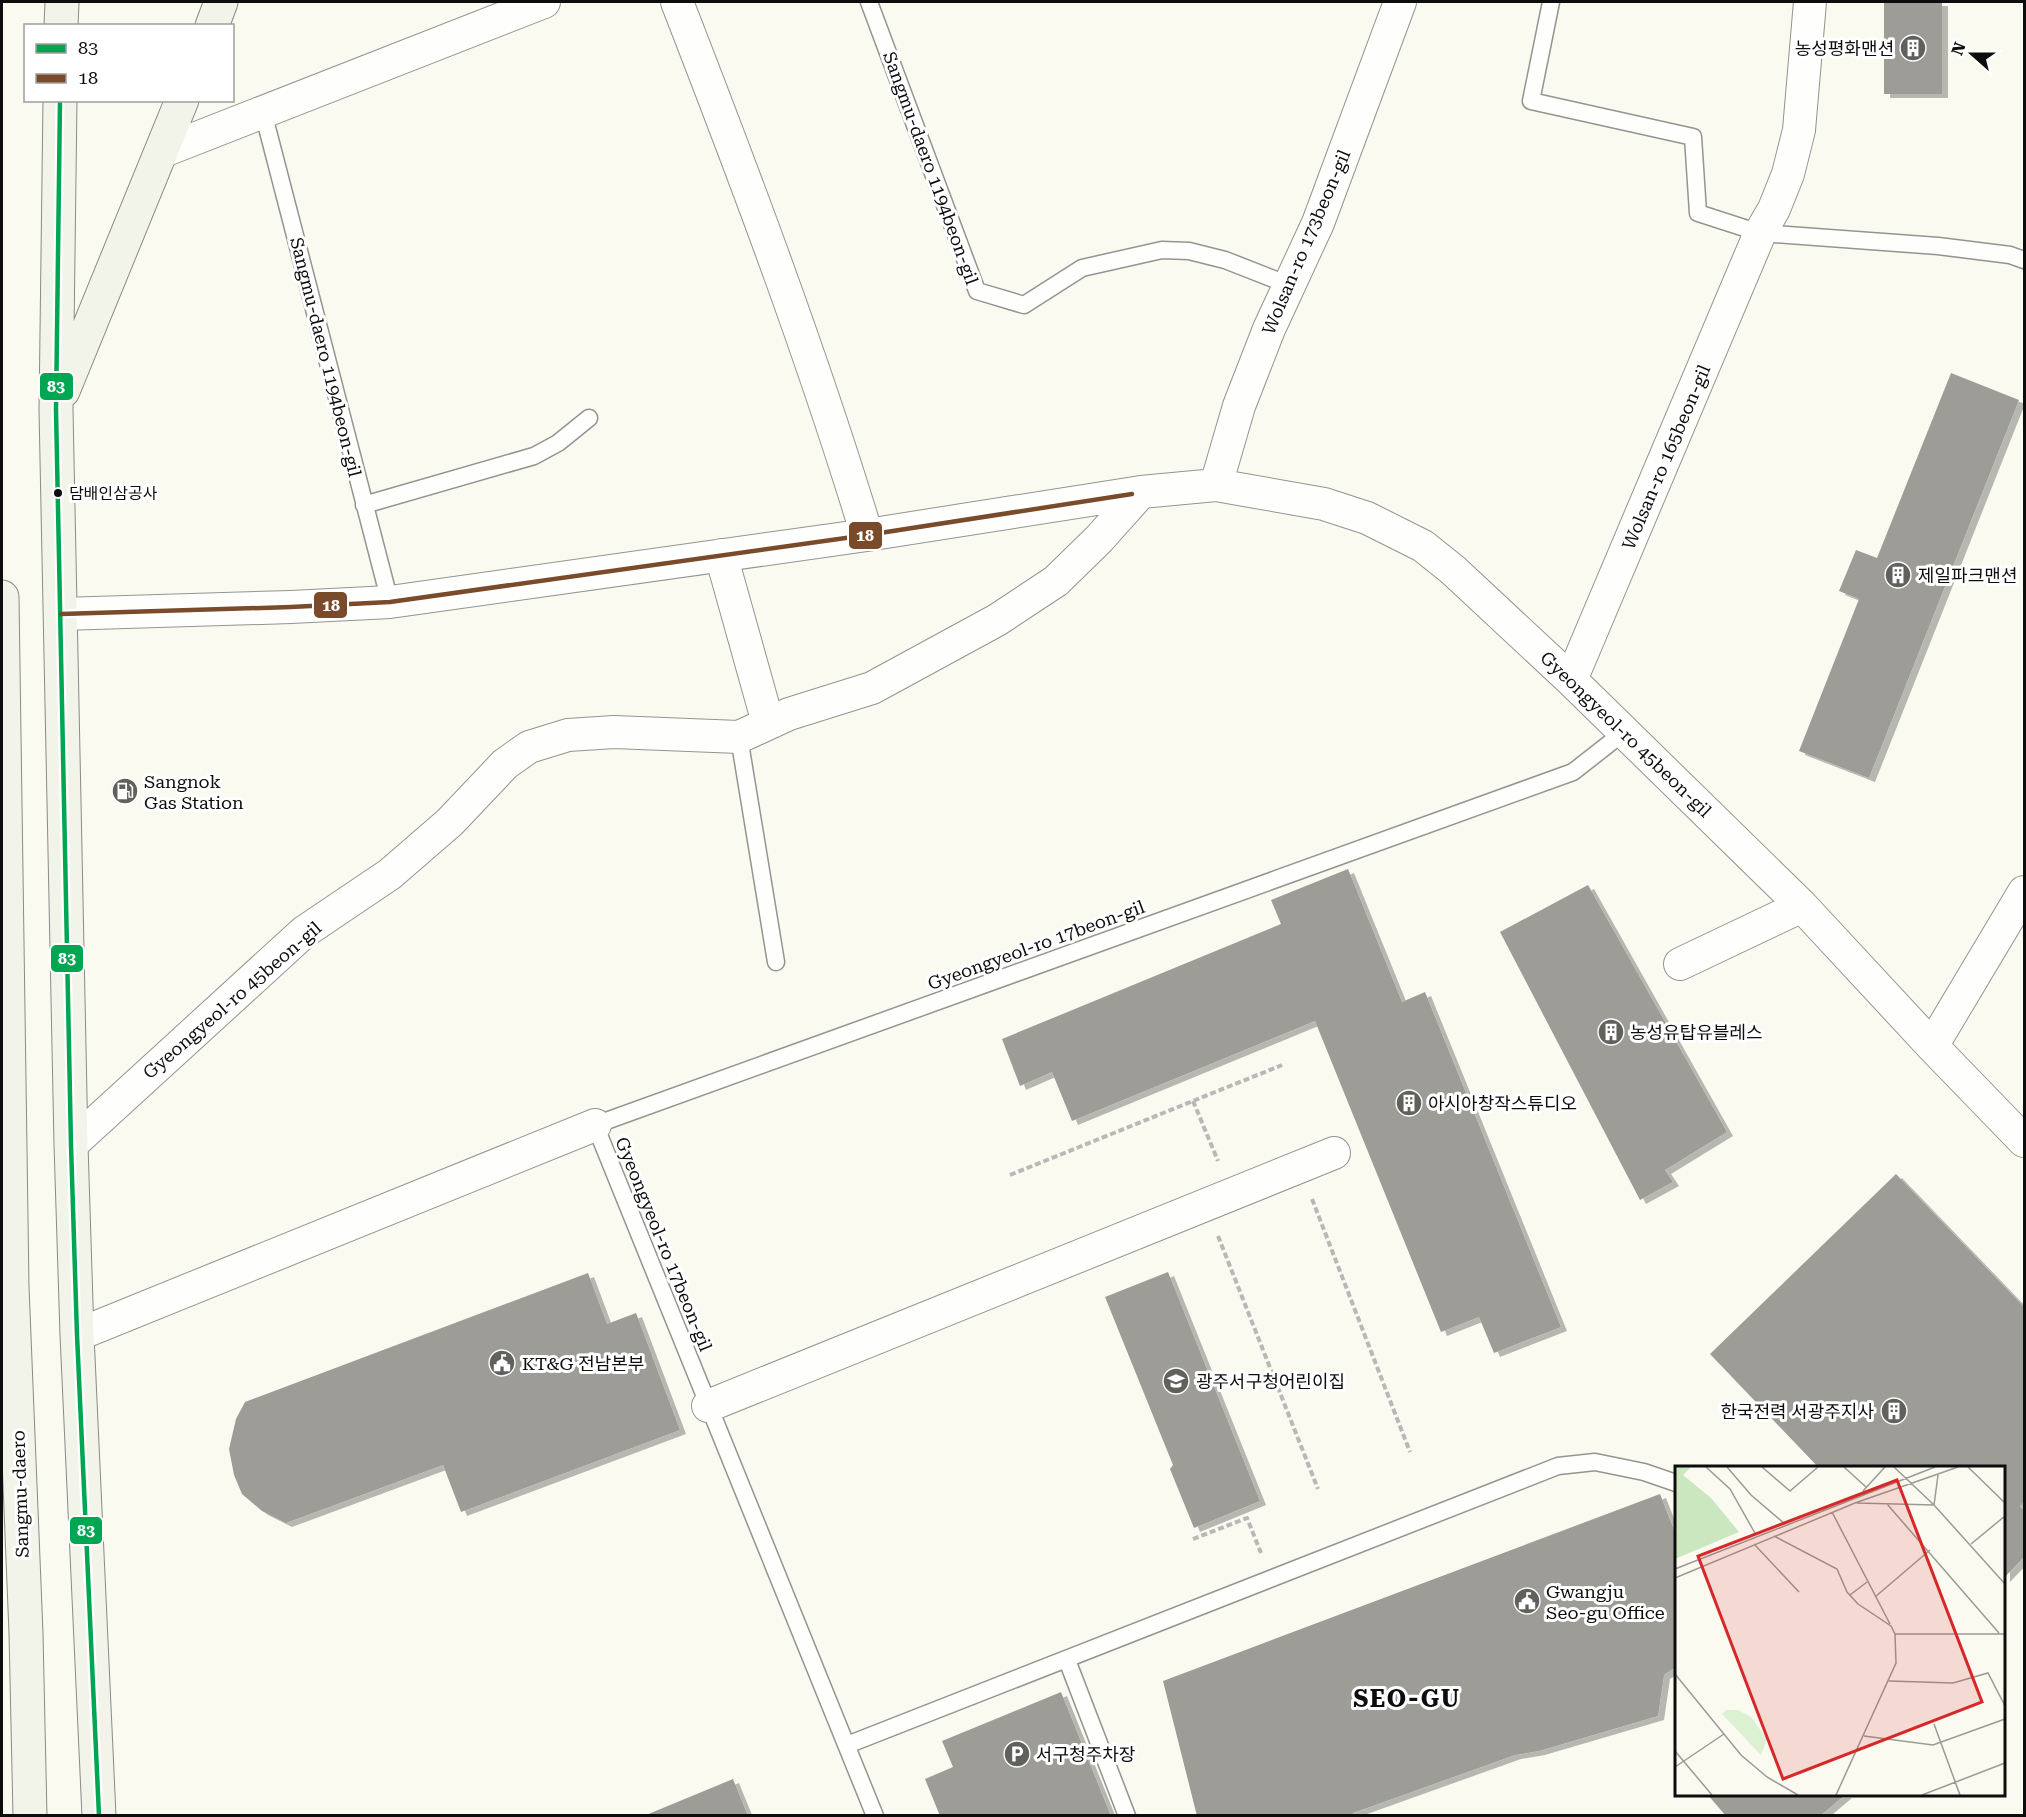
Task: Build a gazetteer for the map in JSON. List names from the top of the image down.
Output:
{
  "streets": {
    "street": [
      "Wolsan-ro 173beon-gil",
      "Wolsan-ro 165beon-gil",
      "Gyeongyeol-ro 45beon-gil",
      "Sangmu-daero"
    ],
    "lane": ["Sangmu-daero 1194beon-gil", "Gyeongyeol-ro 17beon-gil"]
  },
  "crossings": [
    ["Sangmu-daero 1194beon-gil", "Wolsan-ro 173beon-gil"],
    ["Sangmu-daero 1194beon-gil", "Gyeongyeol-ro 45beon-gil"],
    ["Wolsan-ro 173beon-gil", "Gyeongyeol-ro 45beon-gil"],
    ["Wolsan-ro 165beon-gil", "Gyeongyeol-ro 45beon-gil"],
    ["Gyeongyeol-ro 45beon-gil", "Gyeongyeol-ro 17beon-gil"]
  ],
  "districts": ["SEO-GU"],
  "places": {
    "building": [
      "농성평화맨션",
      "제일파크맨션",
      "농성유탑유블레스",
      "아시아창작스튜디오",
      "한국전력 서광주지사"
    ],
    "other": ["담배인삼공사"],
    "fuel station": ["Sangnok Gas Station"],
    "public building": ["KT&G 전남본부", "Gwangju Seo-gu Office"],
    "school or university": ["광주서구청어린이집"],
    "parking": ["서구청주차장"]
  },
  "lines": ["transit line 83", "transit line 18"],
  "legend": ["83", "18"],
  "north": "left"
}
